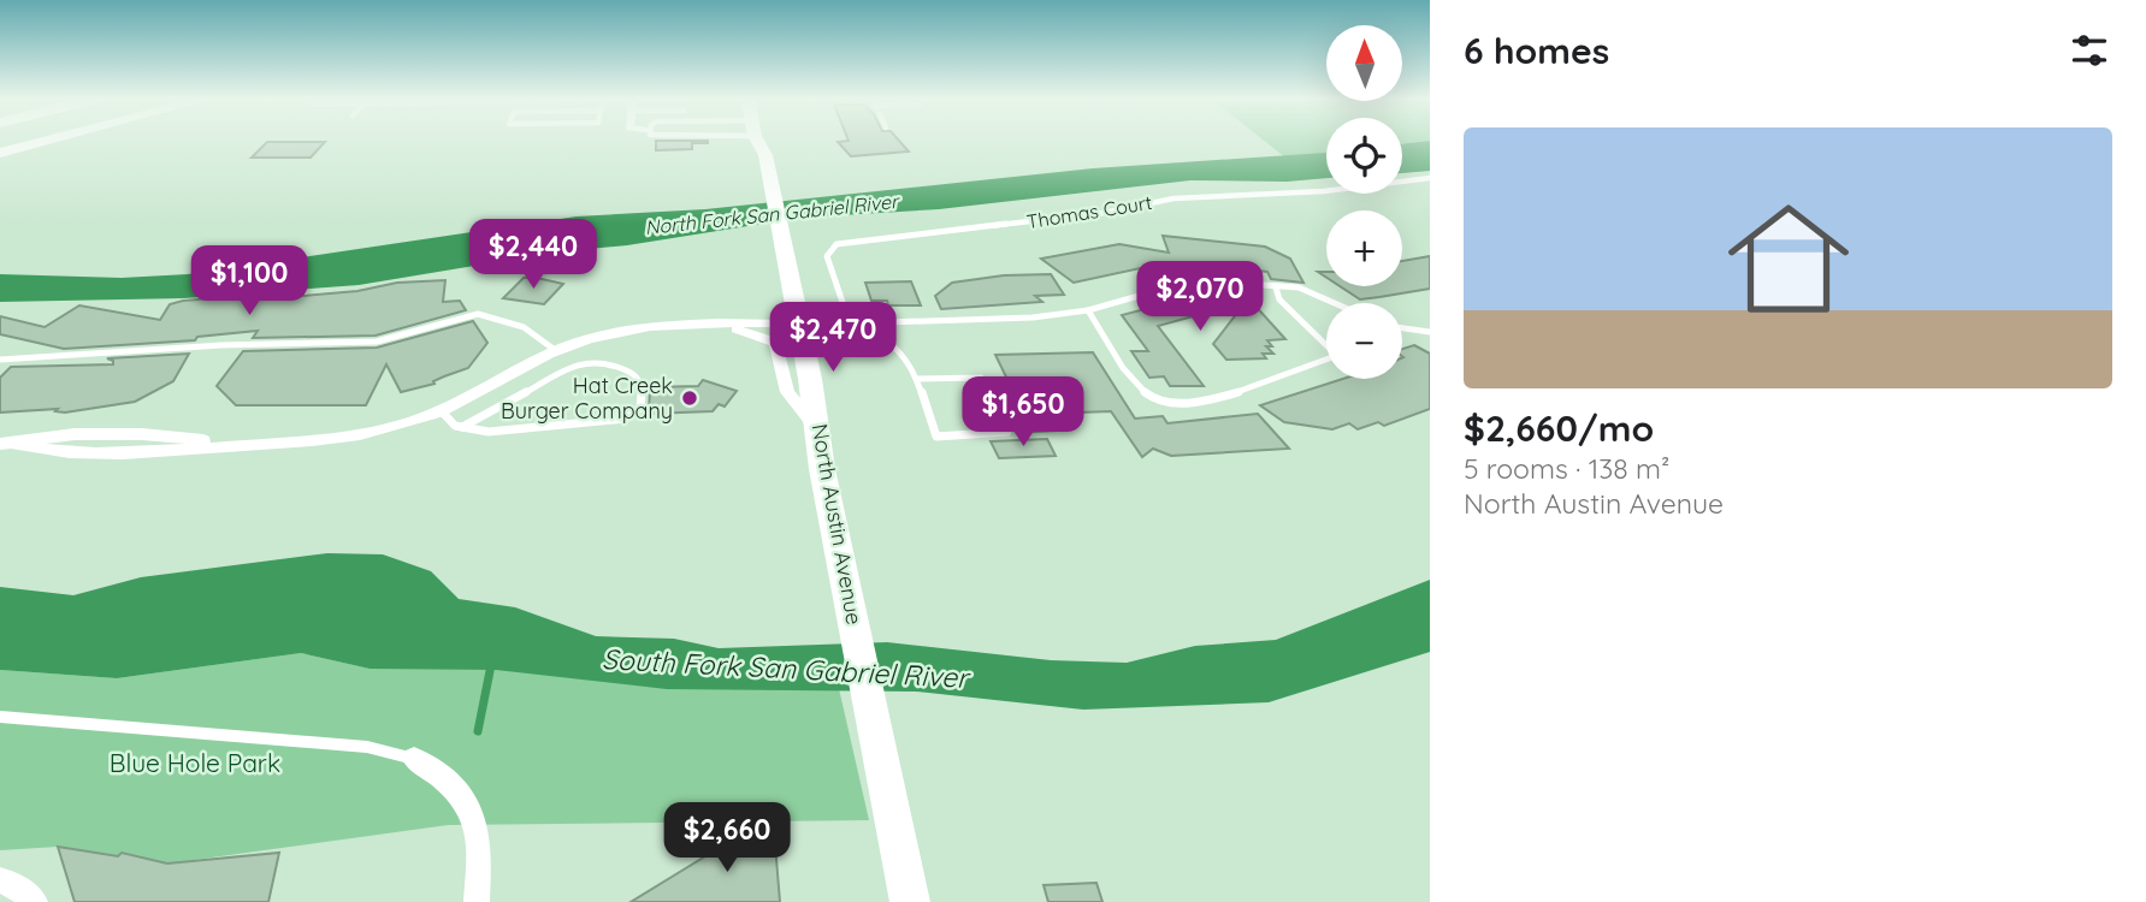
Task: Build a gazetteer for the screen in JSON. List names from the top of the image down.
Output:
{
  "streets": {
    "main road": ["North Austin Avenue"],
    "lane": ["Thomas Court"]
  },
  "water": ["North Fork San Gabriel River", "South Fork San Gabriel River"],
  "parks": ["Blue Hole Park"],
  "places": ["Hat Creek Burger Company"],
  "north": "top",
  "page": {
    "heading": "6 homes",
    "map_buttons": ["+", "−"],
    "list": [
      {
        "name": "$2,660/mo",
        "note": "5 rooms · 138 m² · North Austin Avenue"
      }
    ],
    "price": [
      "$2,440",
      "$1,100",
      "$2,070",
      "$2,470",
      "$1,650",
      "$2,660"
    ]
  }
}
